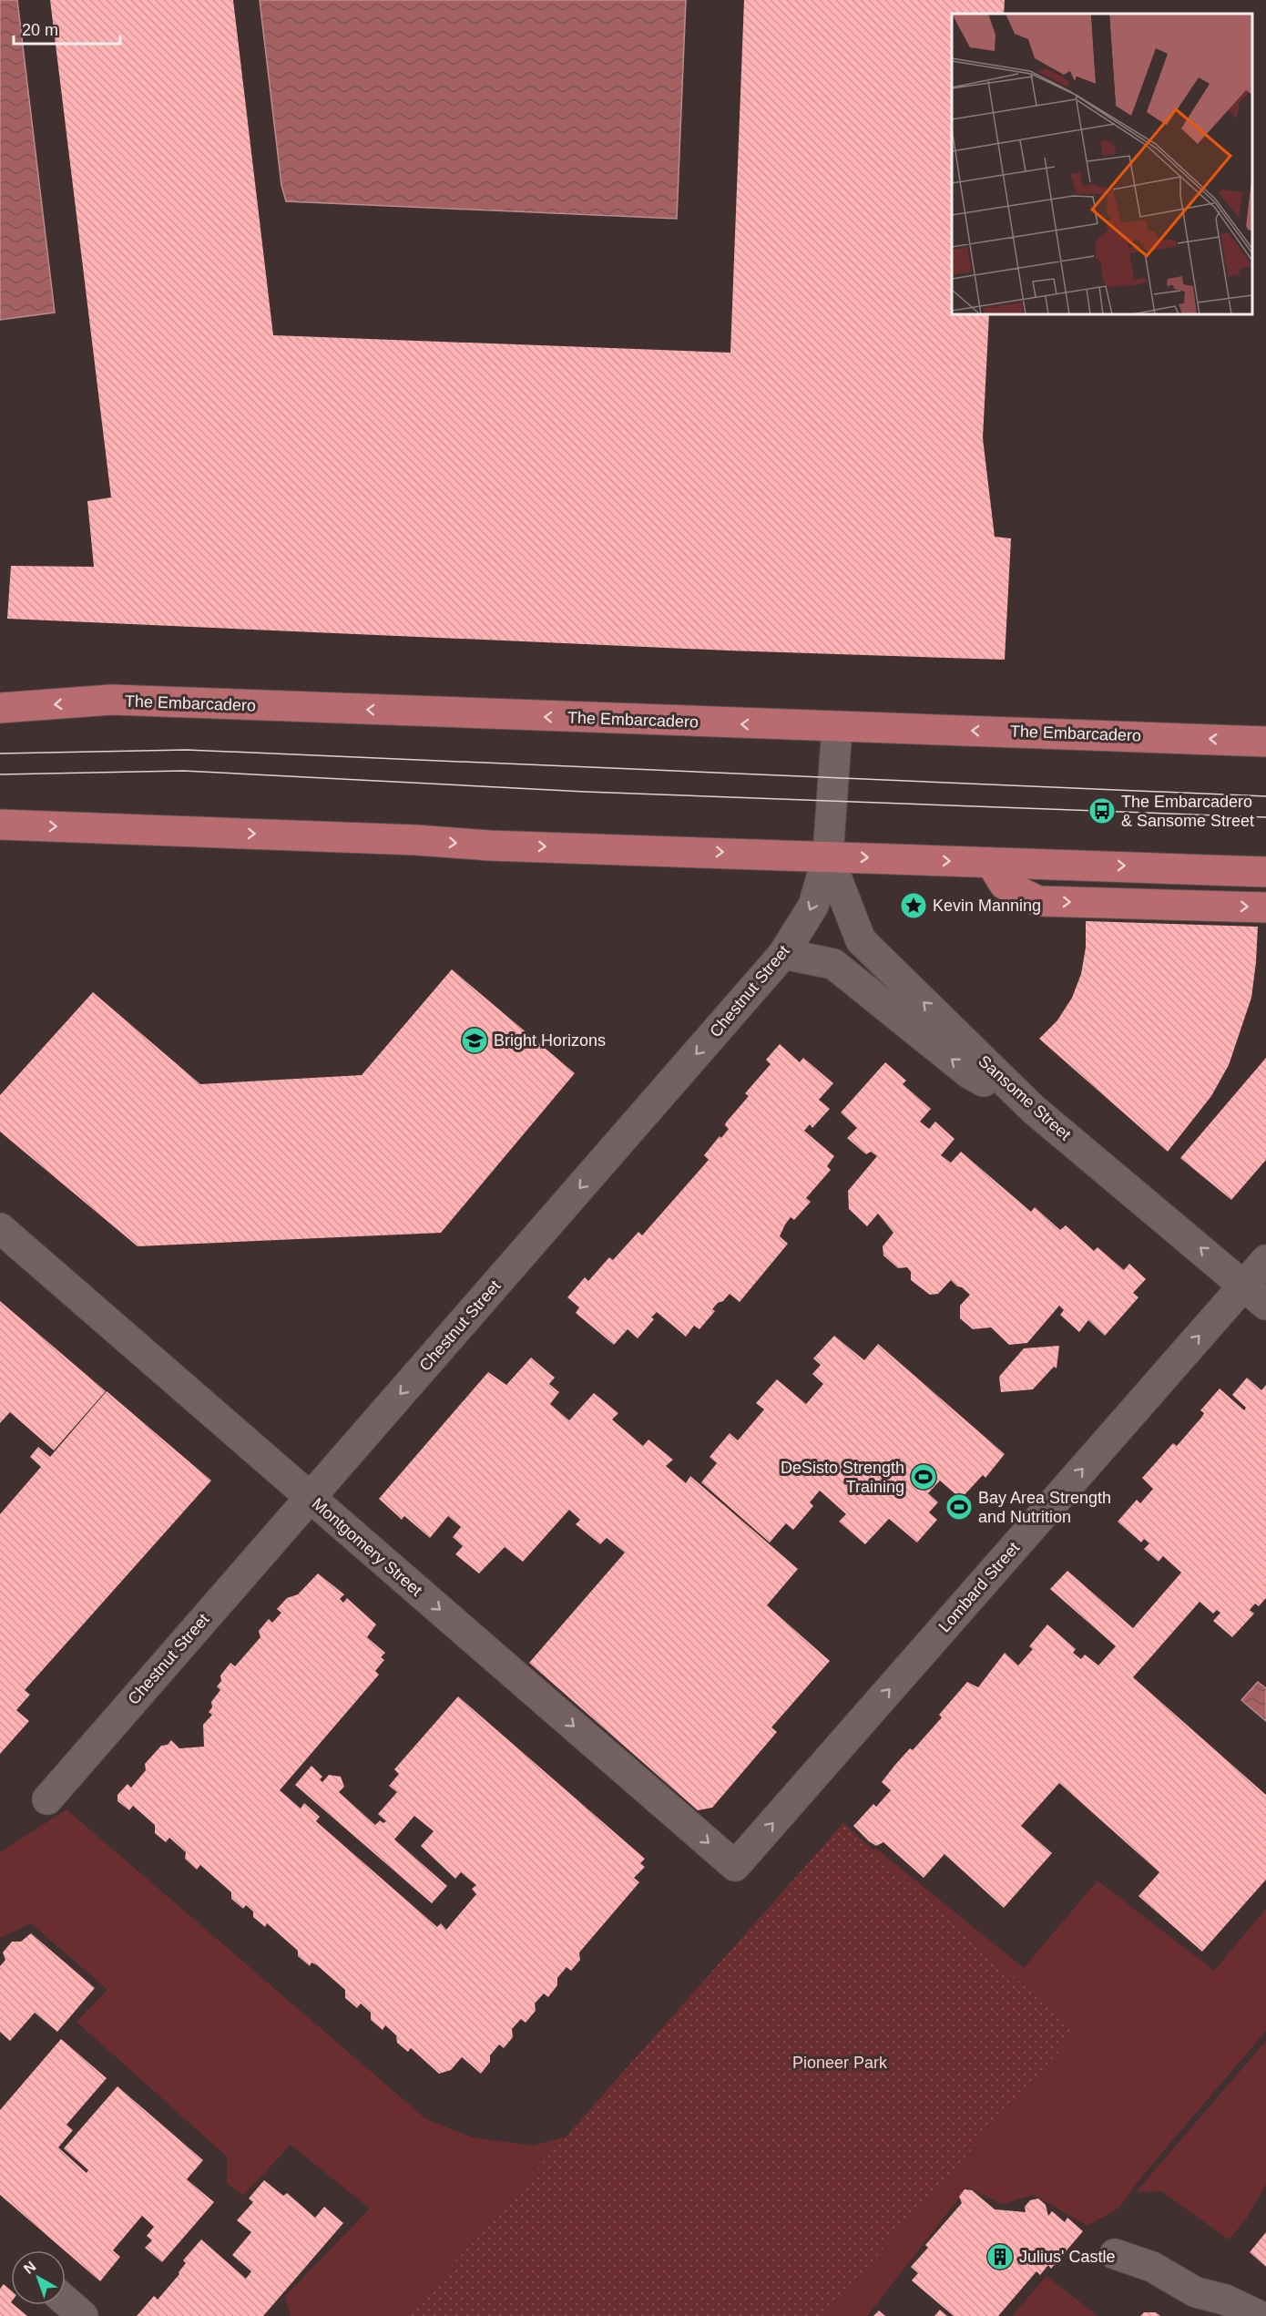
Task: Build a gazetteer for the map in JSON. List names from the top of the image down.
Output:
{
  "streets": {
    "main road": ["The Embarcadero"],
    "street": [
      "Chestnut Street",
      "Sansome Street",
      "Montgomery Street",
      "Lombard Street"
    ]
  },
  "crossings": [
    ["Chestnut Street", "Sansome Street"],
    ["Chestnut Street", "Montgomery Street"],
    ["Sansome Street", "Lombard Street"],
    ["Montgomery Street", "Lombard Street"]
  ],
  "one_way": ["Chestnut Street", "Montgomery Street", "Lombard Street"],
  "parks": ["Pioneer Park"],
  "places": {
    "bus stop": ["The Embarcadero & Sansome Street"],
    "place": ["Kevin Manning"],
    "school or university": ["Bright Horizons"],
    "sports": ["DeSisto Strength Training", "Bay Area Strength and Nutrition"],
    "building": ["Julius' Castle"]
  },
  "scale_bar": "20 m",
  "north": "top left"
}
